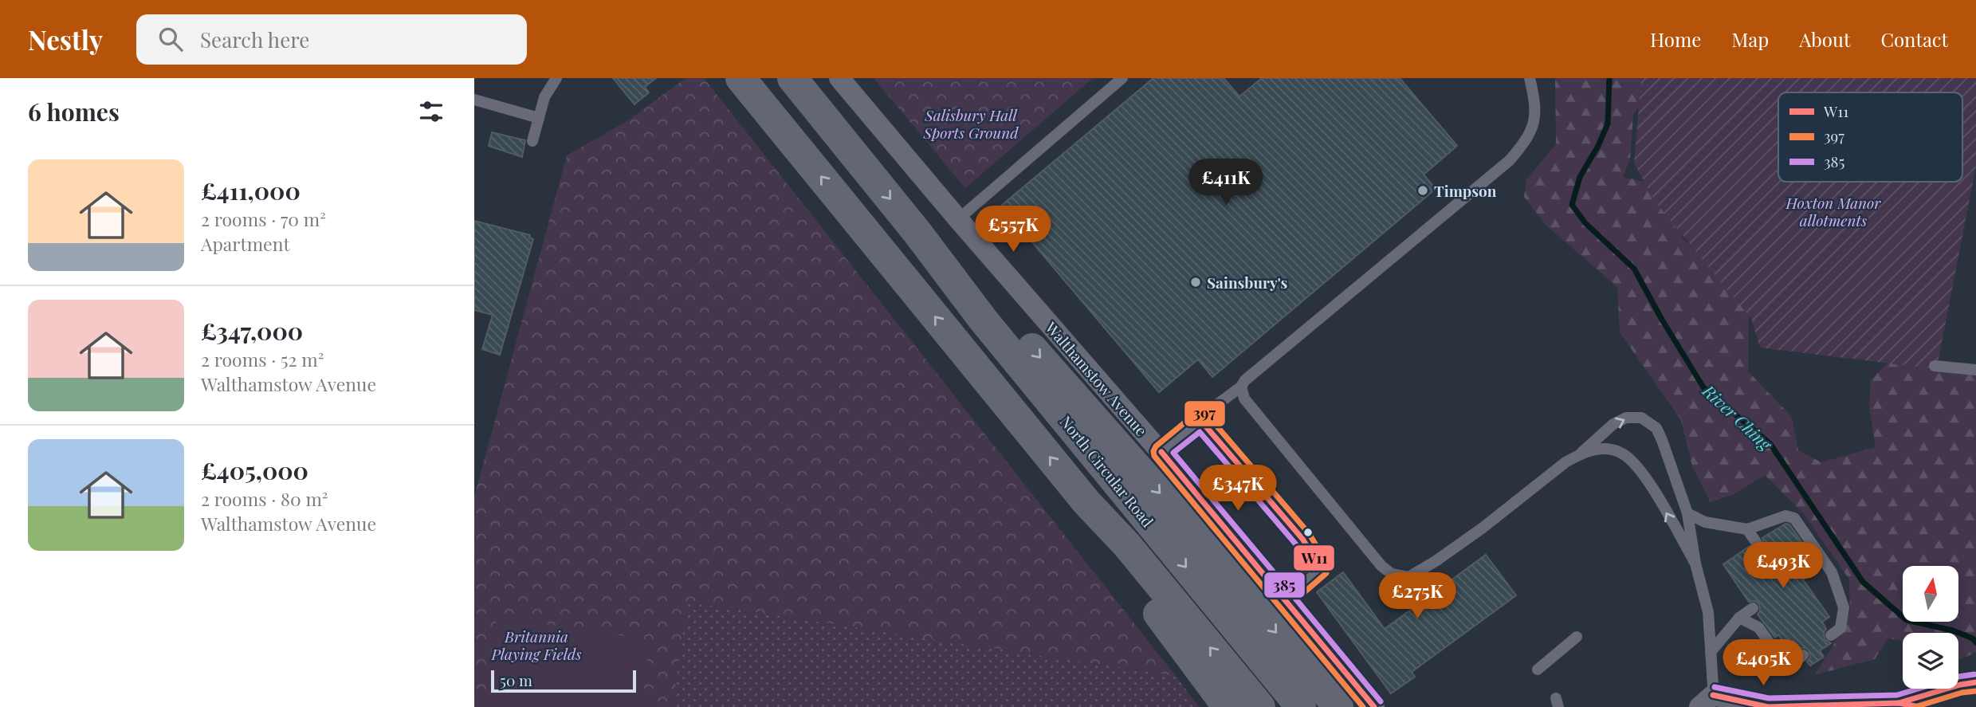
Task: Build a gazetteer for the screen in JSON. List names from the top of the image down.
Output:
{
  "streets": {
    "highway": ["North Circular Road"],
    "street": ["Walthamstow Avenue"]
  },
  "water": ["River Ching"],
  "parks": ["Salisbury Hall Sports Ground", "Hoxton Manor allotments", "Britannia Playing Fields"],
  "places": ["Timpson", "Sainsbury's"],
  "lines": ["transit line 397", "transit line W11", "transit line 385"],
  "legend": ["W11", "397", "385"],
  "scale_bar": "50 m",
  "north": "top",
  "page": {
    "header": "Nestly",
    "search": "Search here",
    "nav": [
      "Home",
      "Map",
      "About",
      "Contact"
    ],
    "heading": "6 homes",
    "list": [
      {
        "name": "£411,000",
        "note": "2 rooms · 70 m² · Apartment"
      },
      {
        "name": "£347,000",
        "note": "2 rooms · 52 m² · Walthamstow Avenue"
      },
      {
        "name": "£405,000",
        "note": "2 rooms · 80 m² · Walthamstow Avenue"
      }
    ],
    "price": [
      "£411K",
      "£557K",
      "£347K",
      "£493K",
      "£275K",
      "£405K"
    ],
    "scale": "50 m"
  }
}
